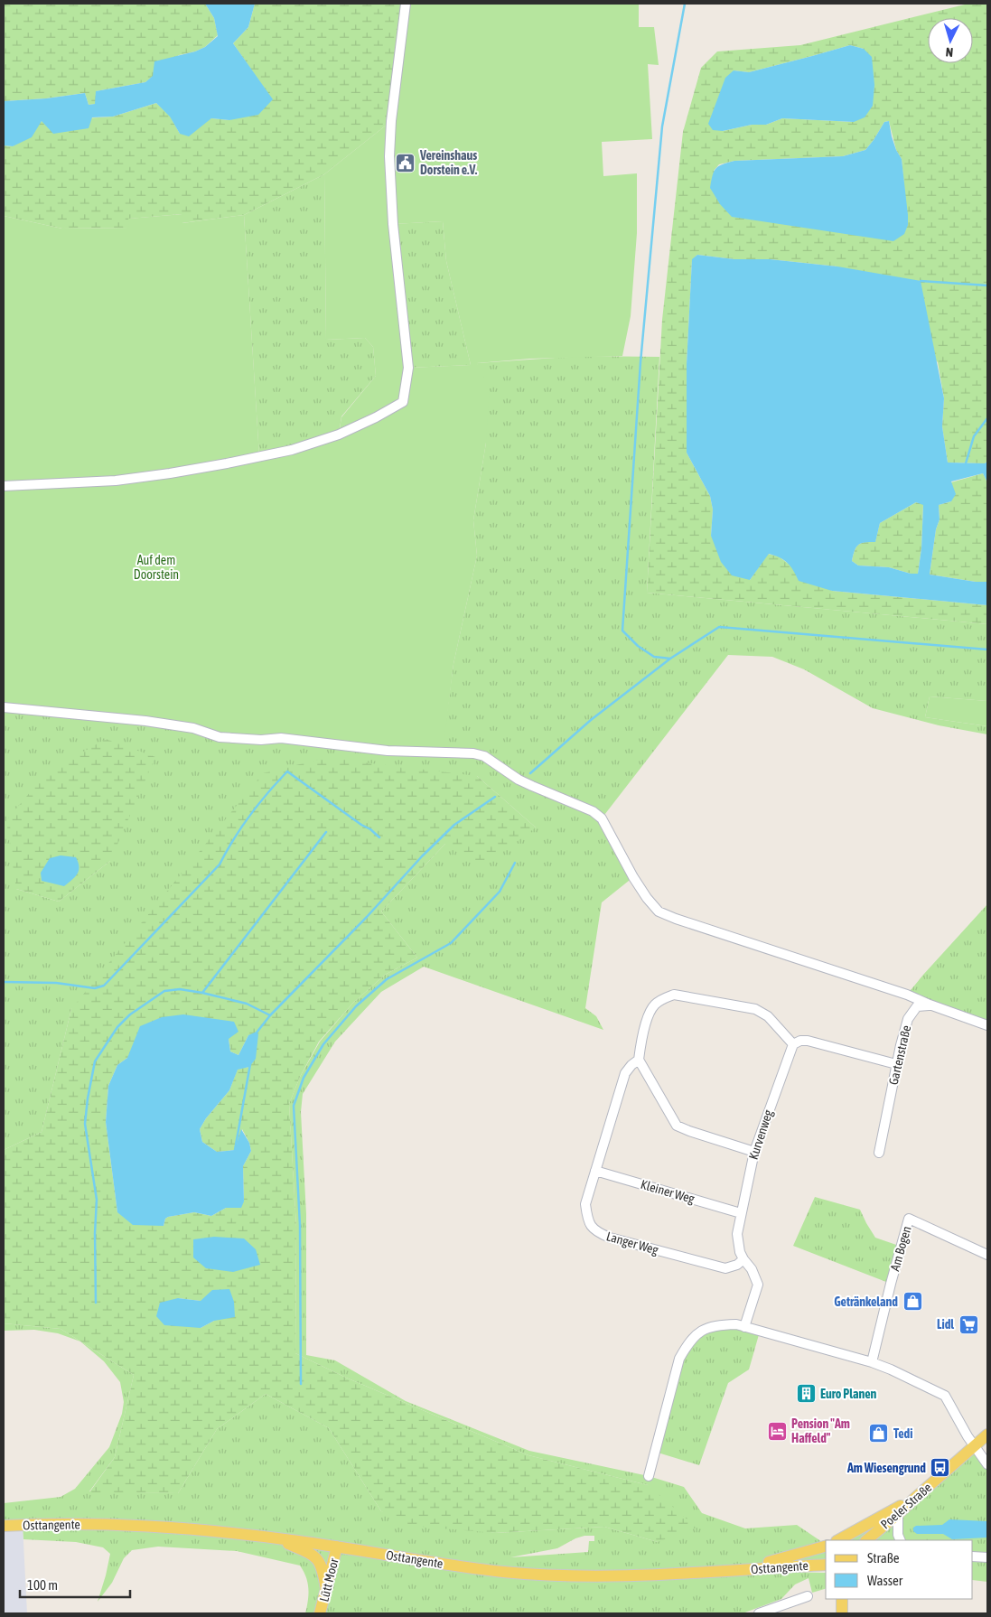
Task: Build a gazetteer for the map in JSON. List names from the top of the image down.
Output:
{
  "streets": {
    "main road": ["Poeler Straße", "Osttangente", "Lütt Moor"],
    "street": [
      "Gartenstraße",
      "Kurvenweg",
      "Kleiner Weg",
      "Langer Weg",
      "Am Bogen"
    ]
  },
  "crossings": [
    ["Kurvenweg", "Kleiner Weg"],
    ["Kurvenweg", "Langer Weg"],
    ["Kleiner Weg", "Langer Weg"],
    ["Osttangente", "Lütt Moor"]
  ],
  "parks": ["Auf dem Doorstein"],
  "places": {
    "public building": ["Vereinshaus Dorstein e.V."],
    "shop": ["Getränkeland", "Tedi"],
    "supermarket": ["Lidl"],
    "building": ["Euro Planen"],
    "hotel": ["Pension \"Am Haffeld\""],
    "bus stop": ["Am Wiesengrund"]
  },
  "legend": ["Straße", "Wasser"],
  "scale_bar": "100 m",
  "north": "bottom"
}
